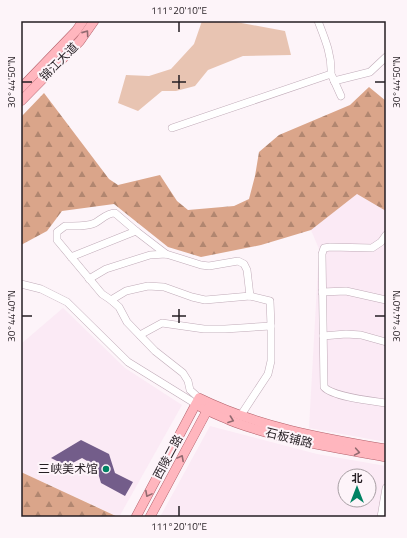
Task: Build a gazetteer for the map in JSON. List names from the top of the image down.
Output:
{
  "streets": {
    "main road": ["锦江大道", "石板铺路", "西陵二路"]
  },
  "crossings": [
    ["石板铺路", "西陵二路"]
  ],
  "places": ["三峡美术馆"],
  "north": "top",
  "coordinates": ["111°20'10\"E", "30°44'50\"N", "30°44'40\"N"]
}
